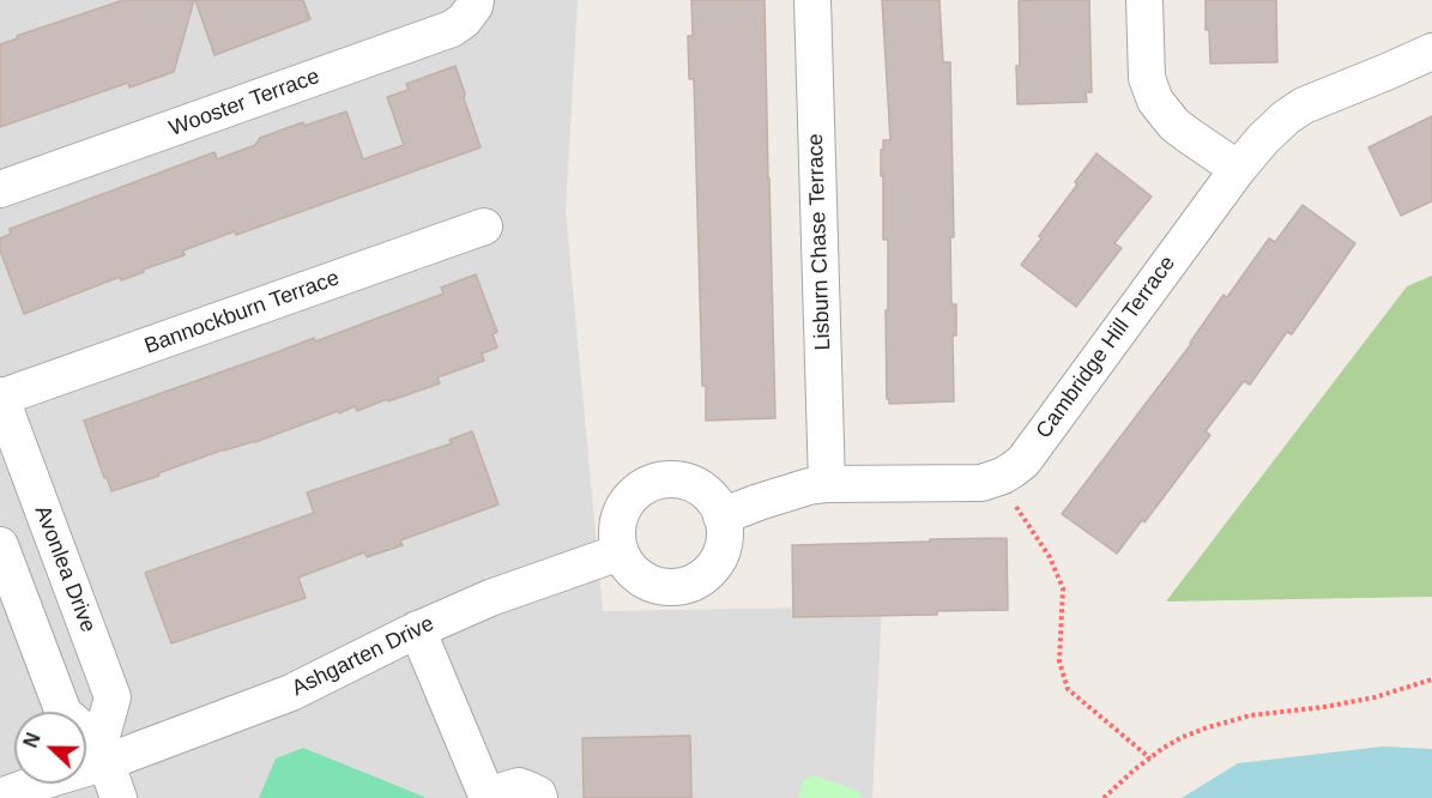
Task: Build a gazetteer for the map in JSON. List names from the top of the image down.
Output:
{
  "streets": {
    "street": [
      "Wooster Terrace",
      "Lisburn Chase Terrace",
      "Bannockburn Terrace",
      "Cambridge Hill Terrace",
      "Avonlea Drive",
      "Ashgarten Drive"
    ]
  },
  "crossings": [
    ["Lisburn Chase Terrace", "Cambridge Hill Terrace"],
    ["Bannockburn Terrace", "Avonlea Drive"],
    ["Cambridge Hill Terrace", "Ashgarten Drive"],
    ["Avonlea Drive", "Ashgarten Drive"]
  ],
  "north": "left"
}
